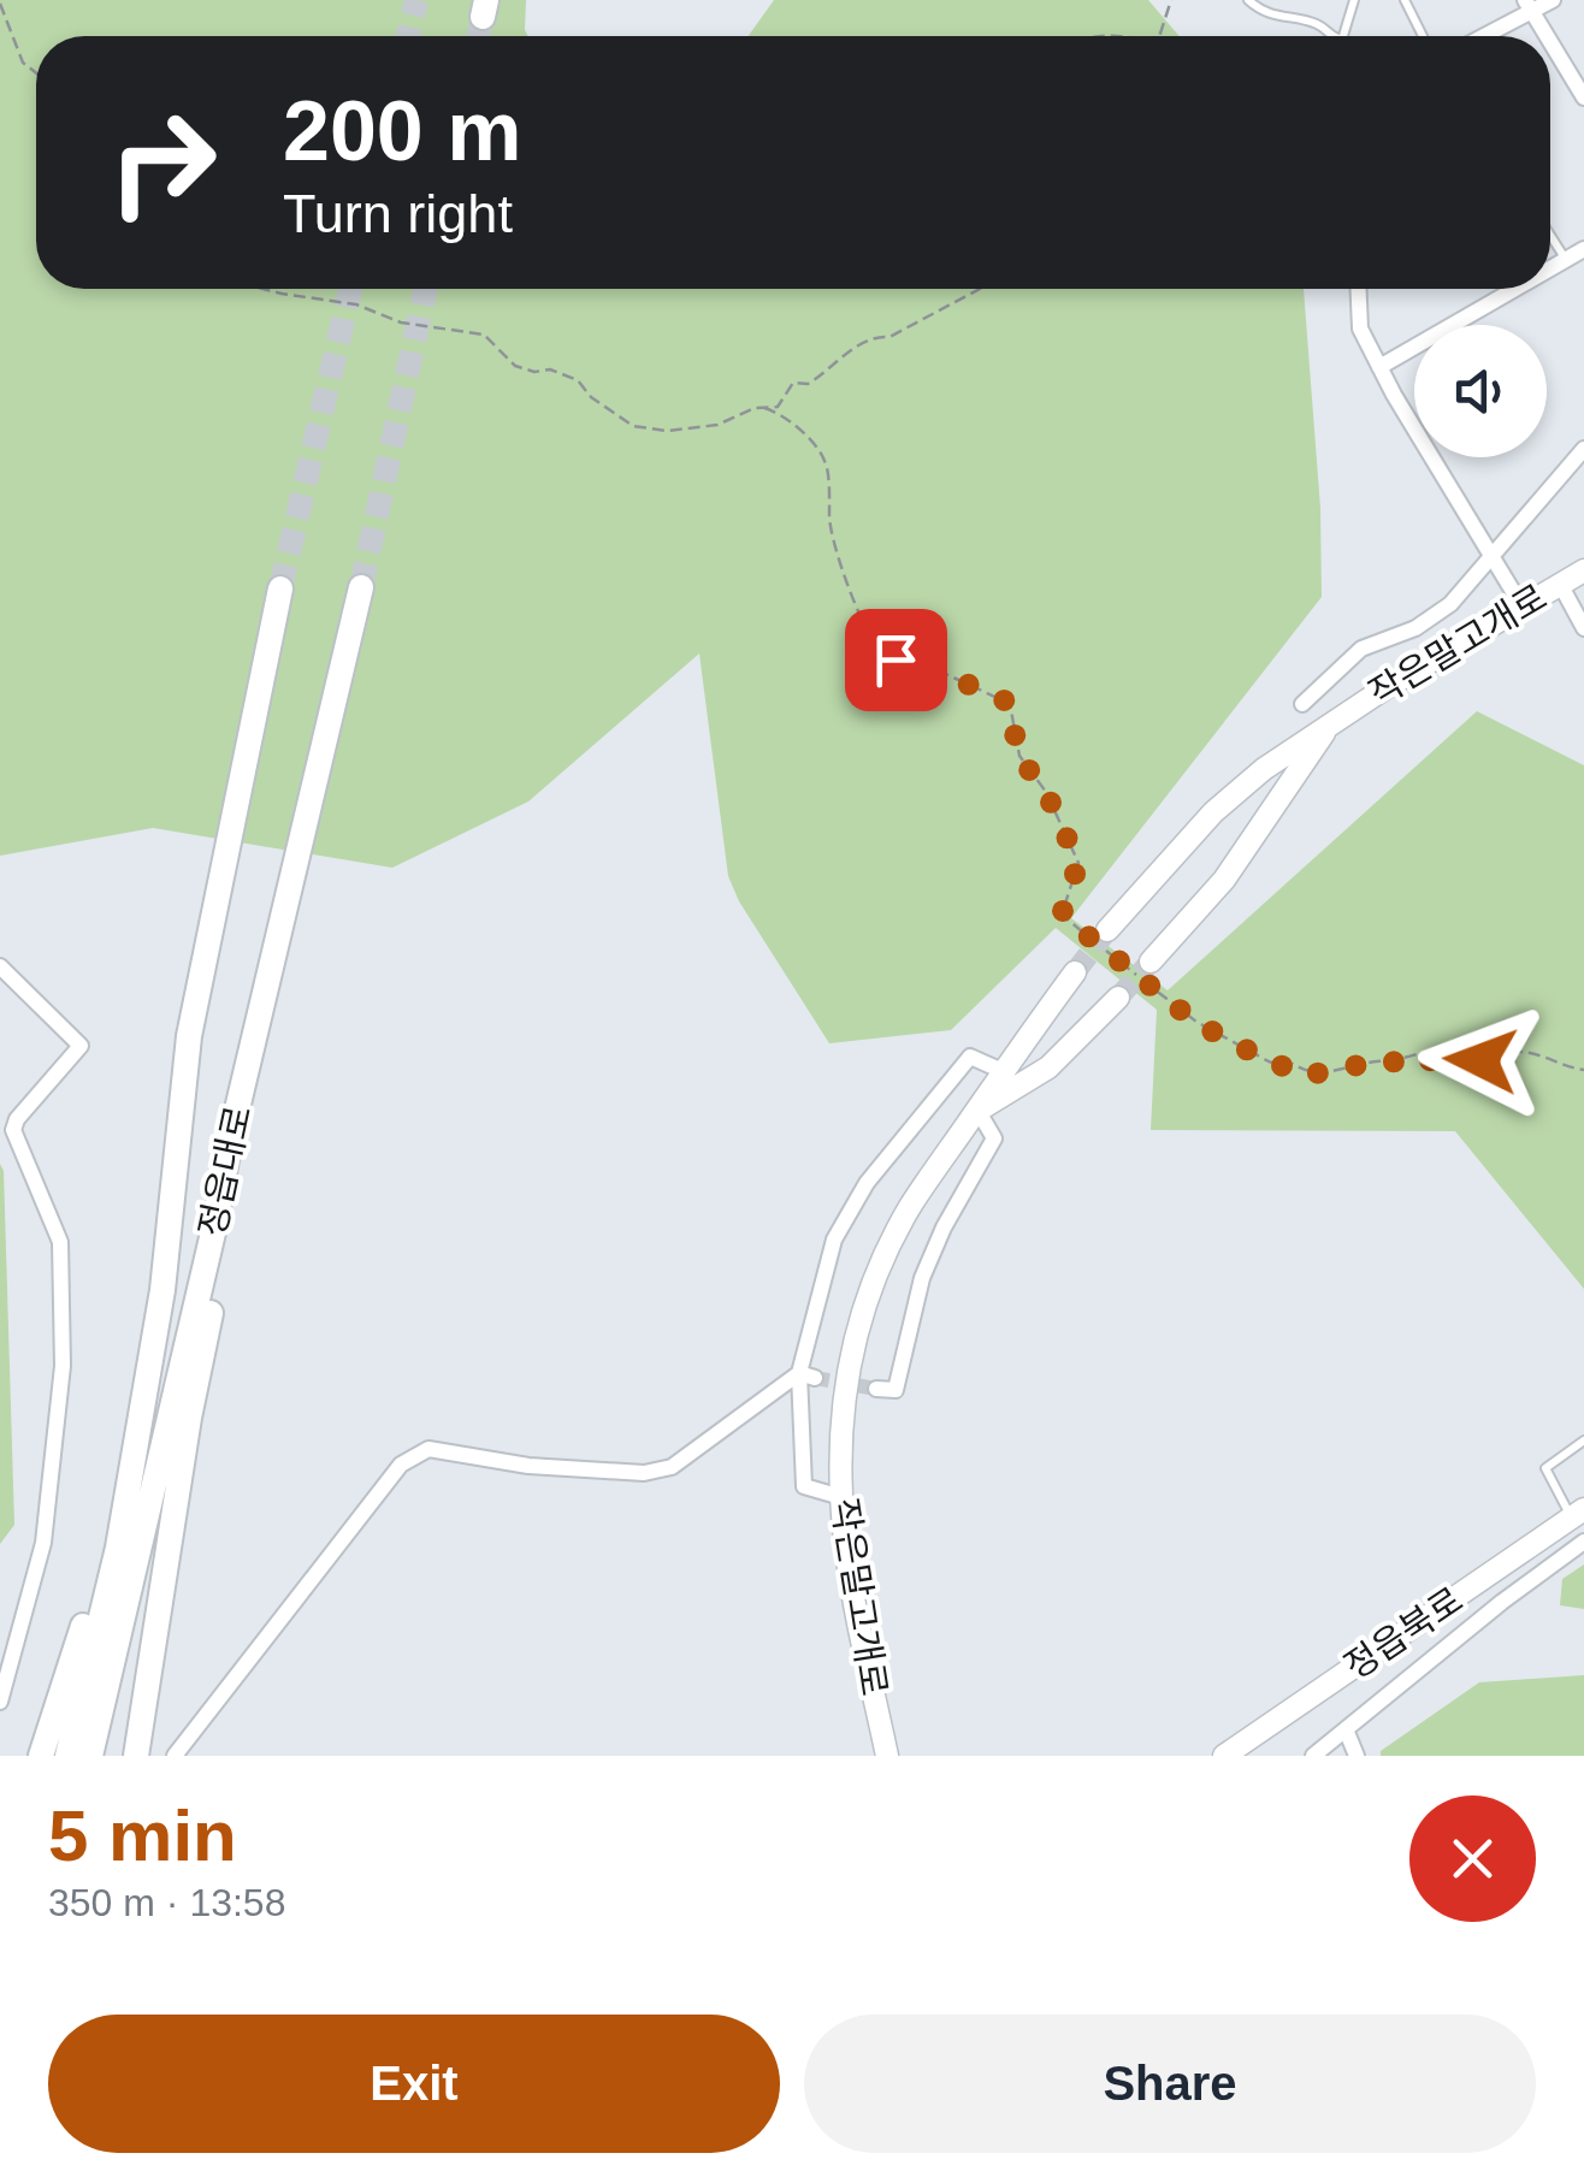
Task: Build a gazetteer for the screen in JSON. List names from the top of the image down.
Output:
{
  "streets": {
    "main road": ["정읍대로"],
    "street": ["작은말고개로", "정읍북로"]
  },
  "page": {
    "turn": ["200 m", "Turn right"],
    "heading": ["5 min", "350 m · 13:58"],
    "buttons": ["Exit", "Share"]
  }
}
